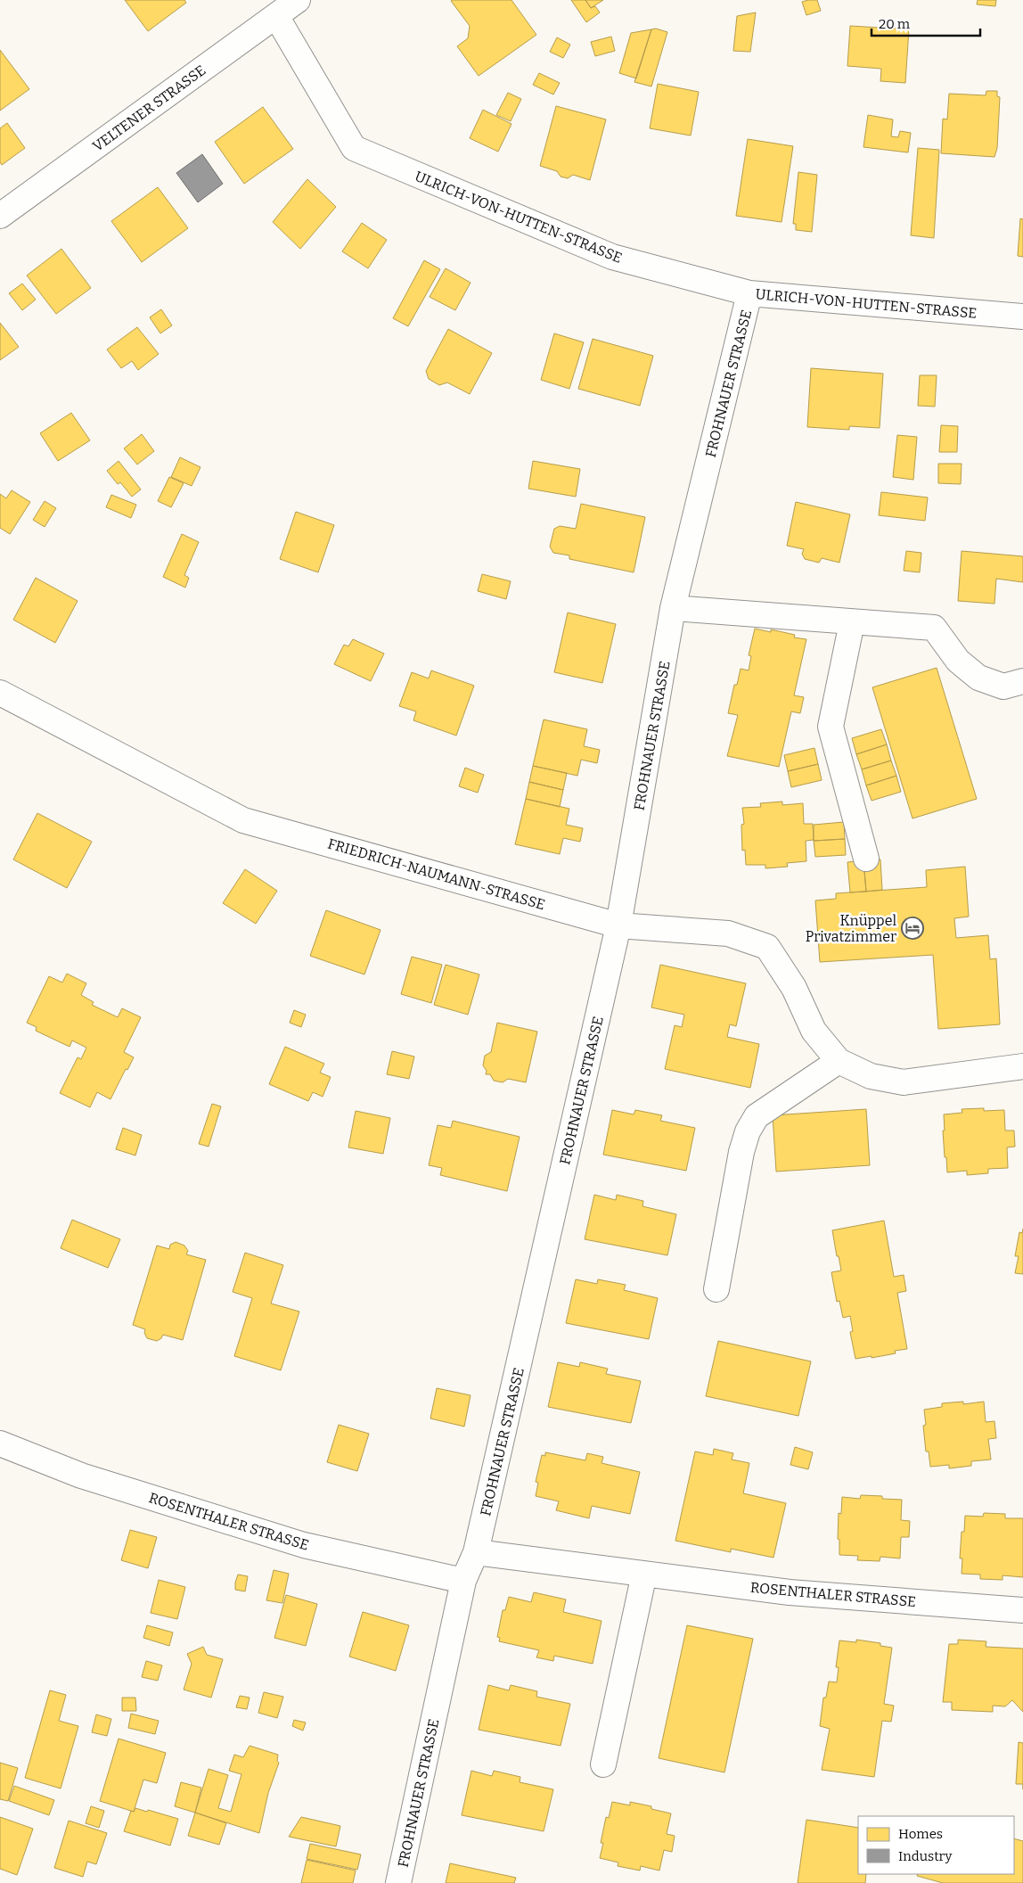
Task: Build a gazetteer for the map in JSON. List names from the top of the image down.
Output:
{
  "streets": {
    "street": [
      "VELTENER STRASSE",
      "ULRICH-VON-HUTTEN-STRASSE",
      "FROHNAUER STRASSE",
      "FRIEDRICH-NAUMANN-STRASSE",
      "ROSENTHALER STRASSE"
    ]
  },
  "crossings": [
    ["VELTENER STRASSE", "ULRICH-VON-HUTTEN-STRASSE"],
    ["ULRICH-VON-HUTTEN-STRASSE", "FROHNAUER STRASSE"],
    ["FROHNAUER STRASSE", "FRIEDRICH-NAUMANN-STRASSE"],
    ["FROHNAUER STRASSE", "ROSENTHALER STRASSE"]
  ],
  "places": {
    "hotel": ["Knüppel Privatzimmer"]
  },
  "legend": ["Homes", "Industry"],
  "scale_bar": "20 m"
}
